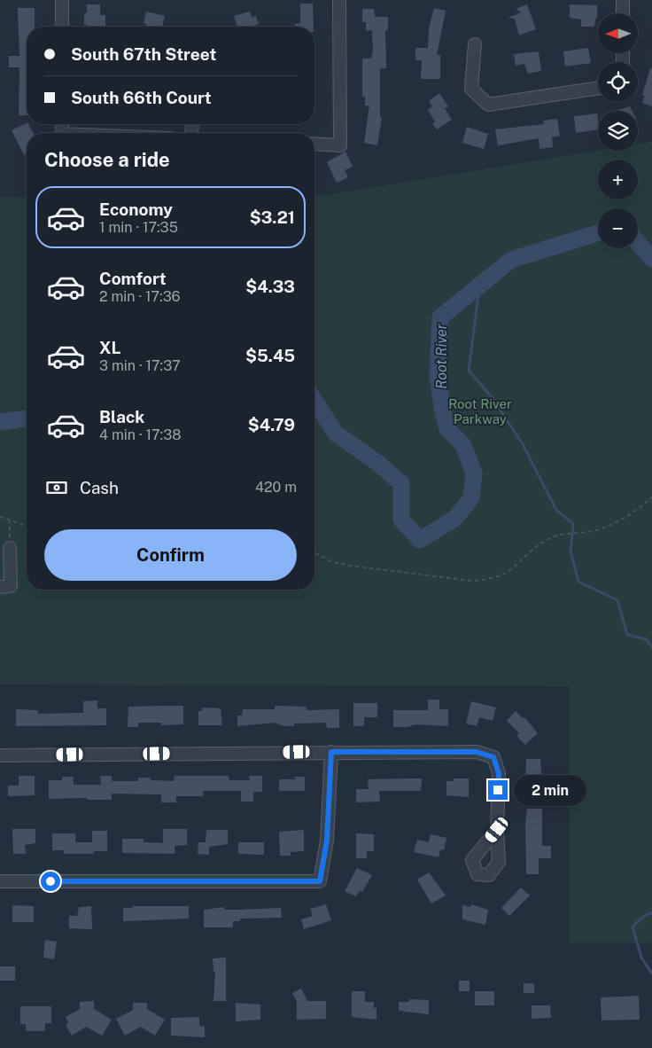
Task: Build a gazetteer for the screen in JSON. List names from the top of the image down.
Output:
{
  "water": ["Root River"],
  "parks": ["Root River Parkway"],
  "north": "left",
  "page": {
    "map_buttons": ["+", "−"],
    "banner": ["South 67th Street", "South 66th Court"],
    "heading": "Choose a ride",
    "list": [
      {
        "name": "Economy",
        "note": "1 min · 17:35",
        "value": "$3.21"
      },
      {
        "name": "Comfort",
        "note": "2 min · 17:36",
        "value": "$4.33"
      },
      {
        "name": "XL",
        "note": "3 min · 17:37",
        "value": "$5.45"
      },
      {
        "name": "Black",
        "note": "4 min · 17:38",
        "value": "$4.79"
      }
    ],
    "pay": ["Cash", "420 m"],
    "buttons": "Confirm",
    "bubble": "2 min"
  }
}
